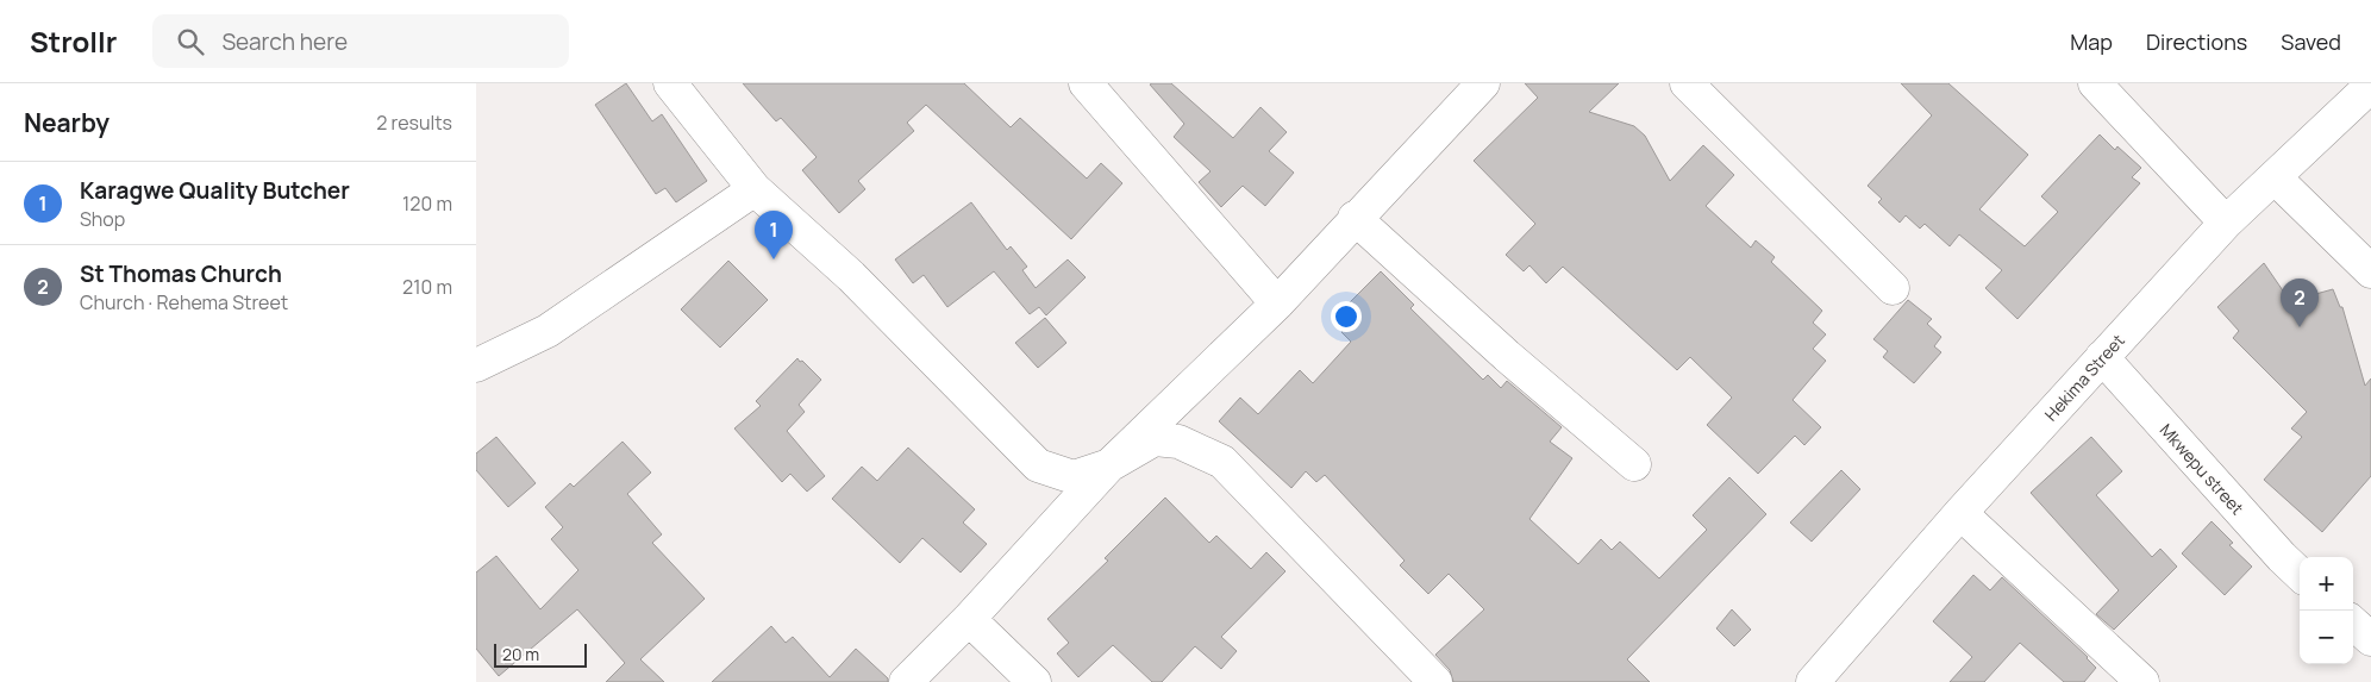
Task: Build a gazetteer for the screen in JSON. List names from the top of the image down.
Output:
{
  "streets": {
    "street": ["Hekima Street", "Mkwepu street"]
  },
  "crossings": [
    ["Hekima Street", "Mkwepu street"]
  ],
  "scale_bar": "20 m",
  "page": {
    "header": "Strollr",
    "search": "Search here",
    "nav": ["Map", "Directions", "Saved"],
    "heading": ["Nearby", "2 results"],
    "list": [
      {
        "mark": "1",
        "name": "Karagwe Quality Butcher",
        "note": "Shop",
        "value": "120 m"
      },
      {
        "mark": "2",
        "name": "St Thomas Church",
        "note": "Church · Rehema Street",
        "value": "210 m"
      }
    ],
    "pins": ["1", "2"],
    "map_buttons": ["+", "−"],
    "scale": "20 m"
  }
}
